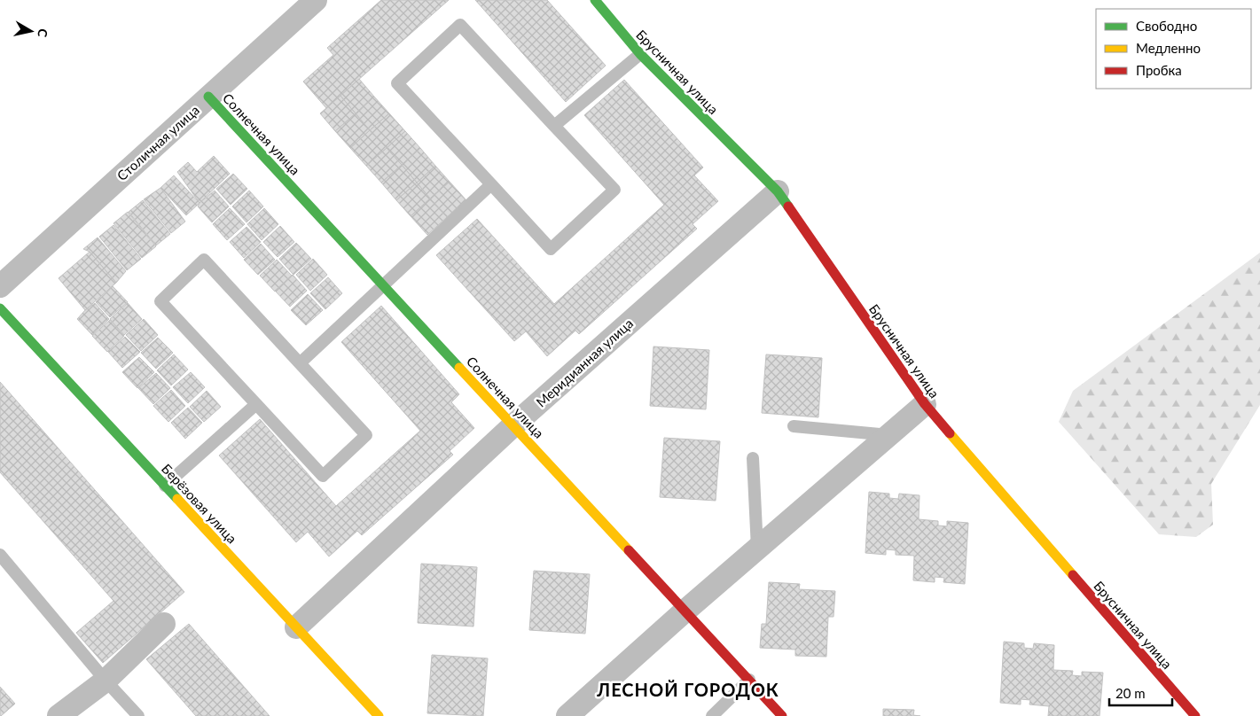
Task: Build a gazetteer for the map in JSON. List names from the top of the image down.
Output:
{
  "streets": {
    "street": [
      "Брусничная улица",
      "Солнечная улица",
      "Столичная улица",
      "Меридианная улица",
      "Берёзовая улица"
    ]
  },
  "crossings": [
    ["Брусничная улица", "Меридианная улица"],
    ["Солнечная улица", "Столичная улица"],
    ["Солнечная улица", "Меридианная улица"],
    ["Меридианная улица", "Берёзовая улица"]
  ],
  "districts": ["ЛЕСНОЙ ГОРОДОК"],
  "legend": ["Свободно", "Медленно", "Пробка"],
  "scale_bar": "20 m",
  "north": "right"
}
